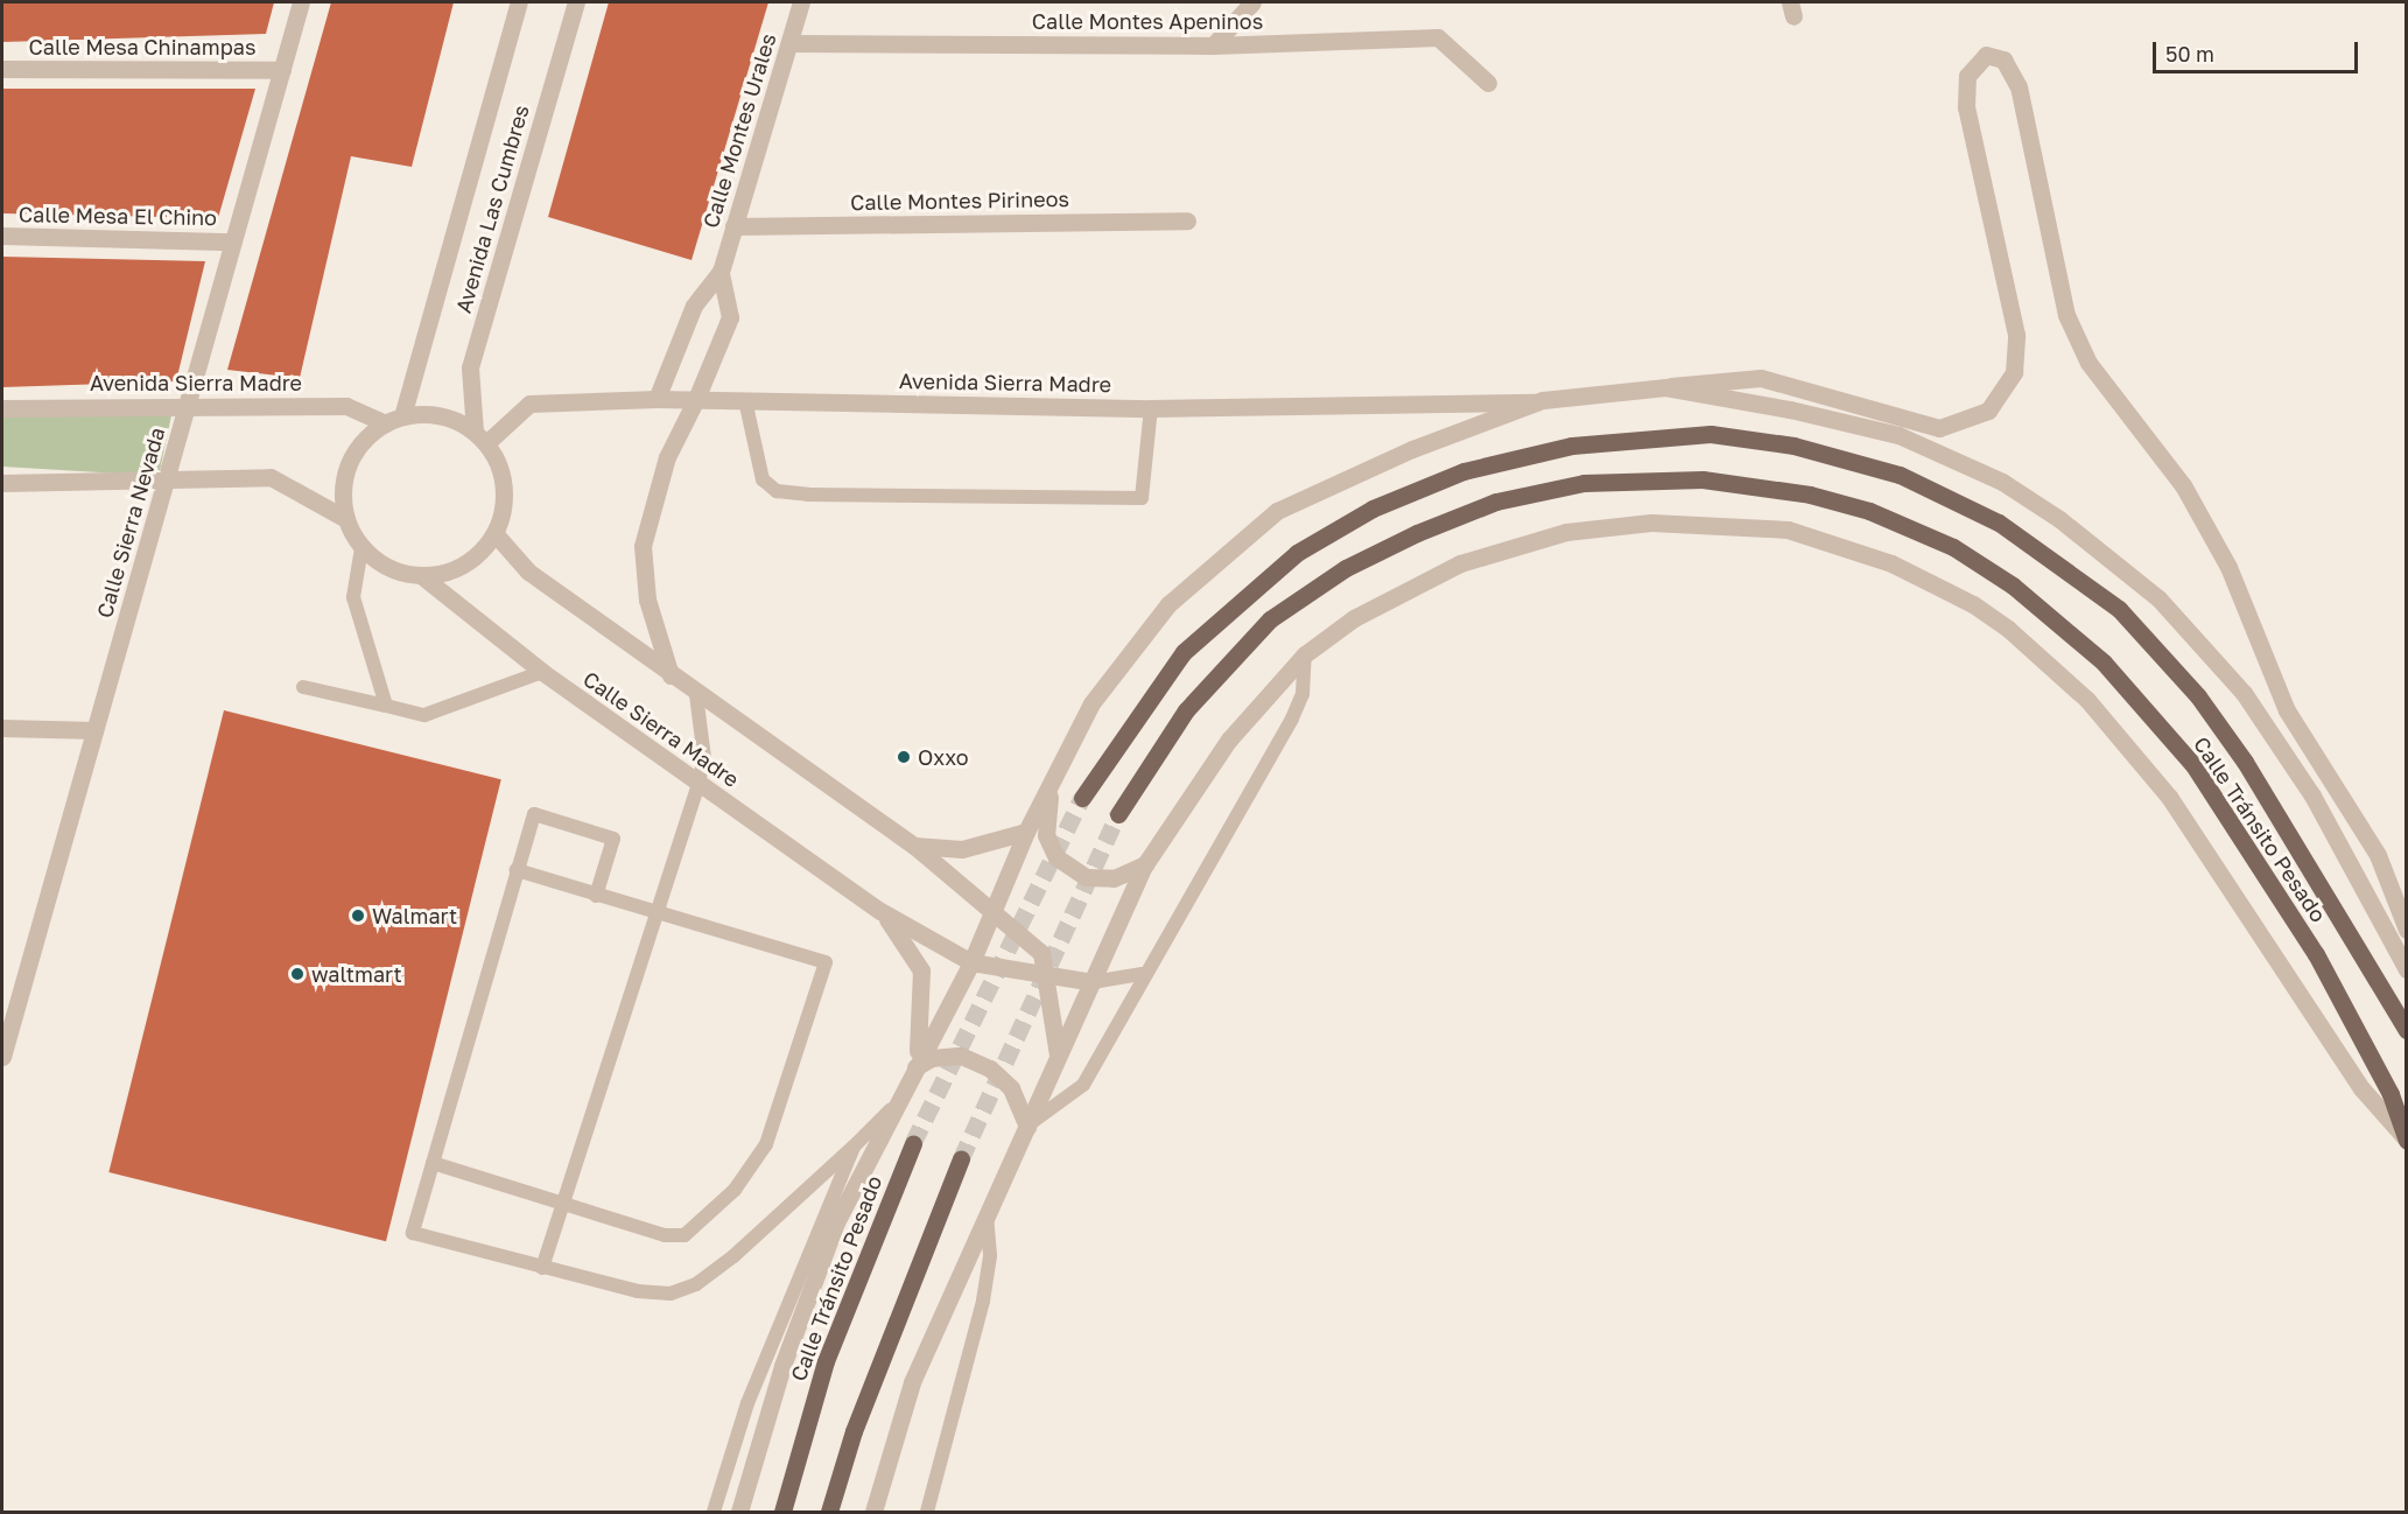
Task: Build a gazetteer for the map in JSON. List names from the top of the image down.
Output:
{
  "streets": {
    "main road": ["Calle Tránsito Pesado"],
    "street": [
      "Calle Montes Apeninos",
      "Calle Mesa Chinampas",
      "Calle Montes Urales",
      "Calle Montes Pirineos",
      "Avenida Las Cumbres",
      "Calle Mesa El Chino",
      "Avenida Sierra Madre",
      "Calle Sierra Nevada",
      "Calle Sierra Madre"
    ]
  },
  "crossings": [
    ["Calle Montes Apeninos", "Calle Montes Urales"],
    ["Calle Mesa Chinampas", "Calle Sierra Nevada"],
    ["Calle Montes Urales", "Calle Montes Pirineos"],
    ["Calle Montes Urales", "Avenida Sierra Madre"],
    ["Avenida Las Cumbres", "Avenida Sierra Madre"],
    ["Avenida Las Cumbres", "Calle Sierra Madre"],
    ["Calle Mesa El Chino", "Calle Sierra Nevada"],
    ["Avenida Sierra Madre", "Calle Sierra Nevada"],
    ["Avenida Sierra Madre", "Calle Sierra Madre"]
  ],
  "places": ["Oxxo", "Walmart", "waltmart"],
  "scale_bar": "50 m"
}
